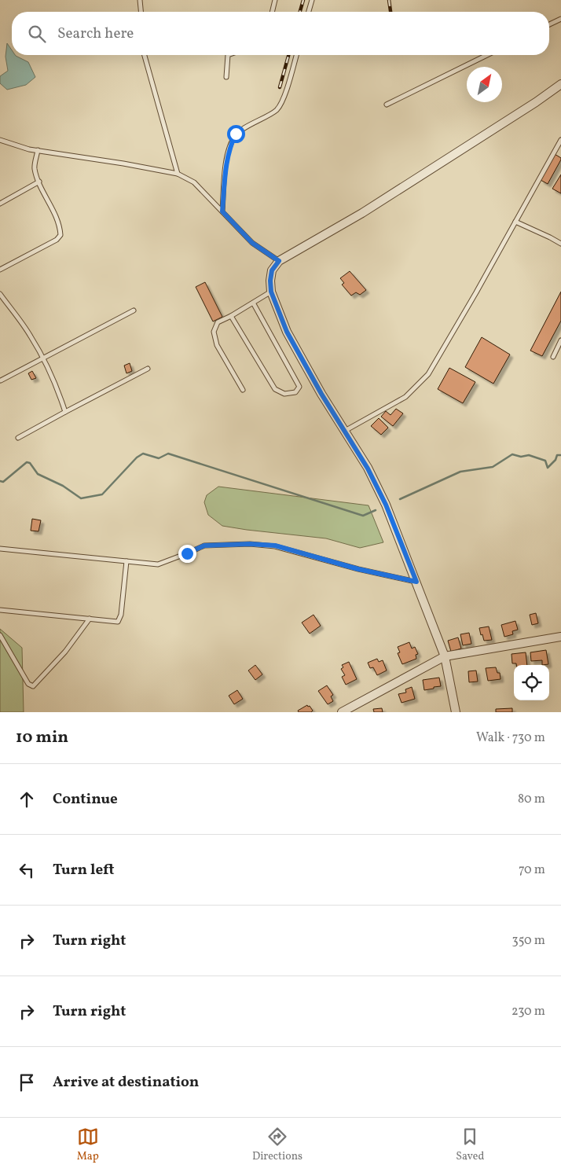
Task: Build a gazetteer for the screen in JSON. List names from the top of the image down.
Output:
{
  "north": "top right",
  "page": {
    "search": "Search here",
    "heading": ["10 min", "Walk · 730 m"],
    "list": [
      ["Continue", "80 m"],
      ["Turn left", "70 m"],
      ["Turn right", "350 m"],
      ["Turn right", "230 m"],
      "Arrive at destination"
    ],
    "nav": ["Map", "Directions", "Saved"]
  }
}
